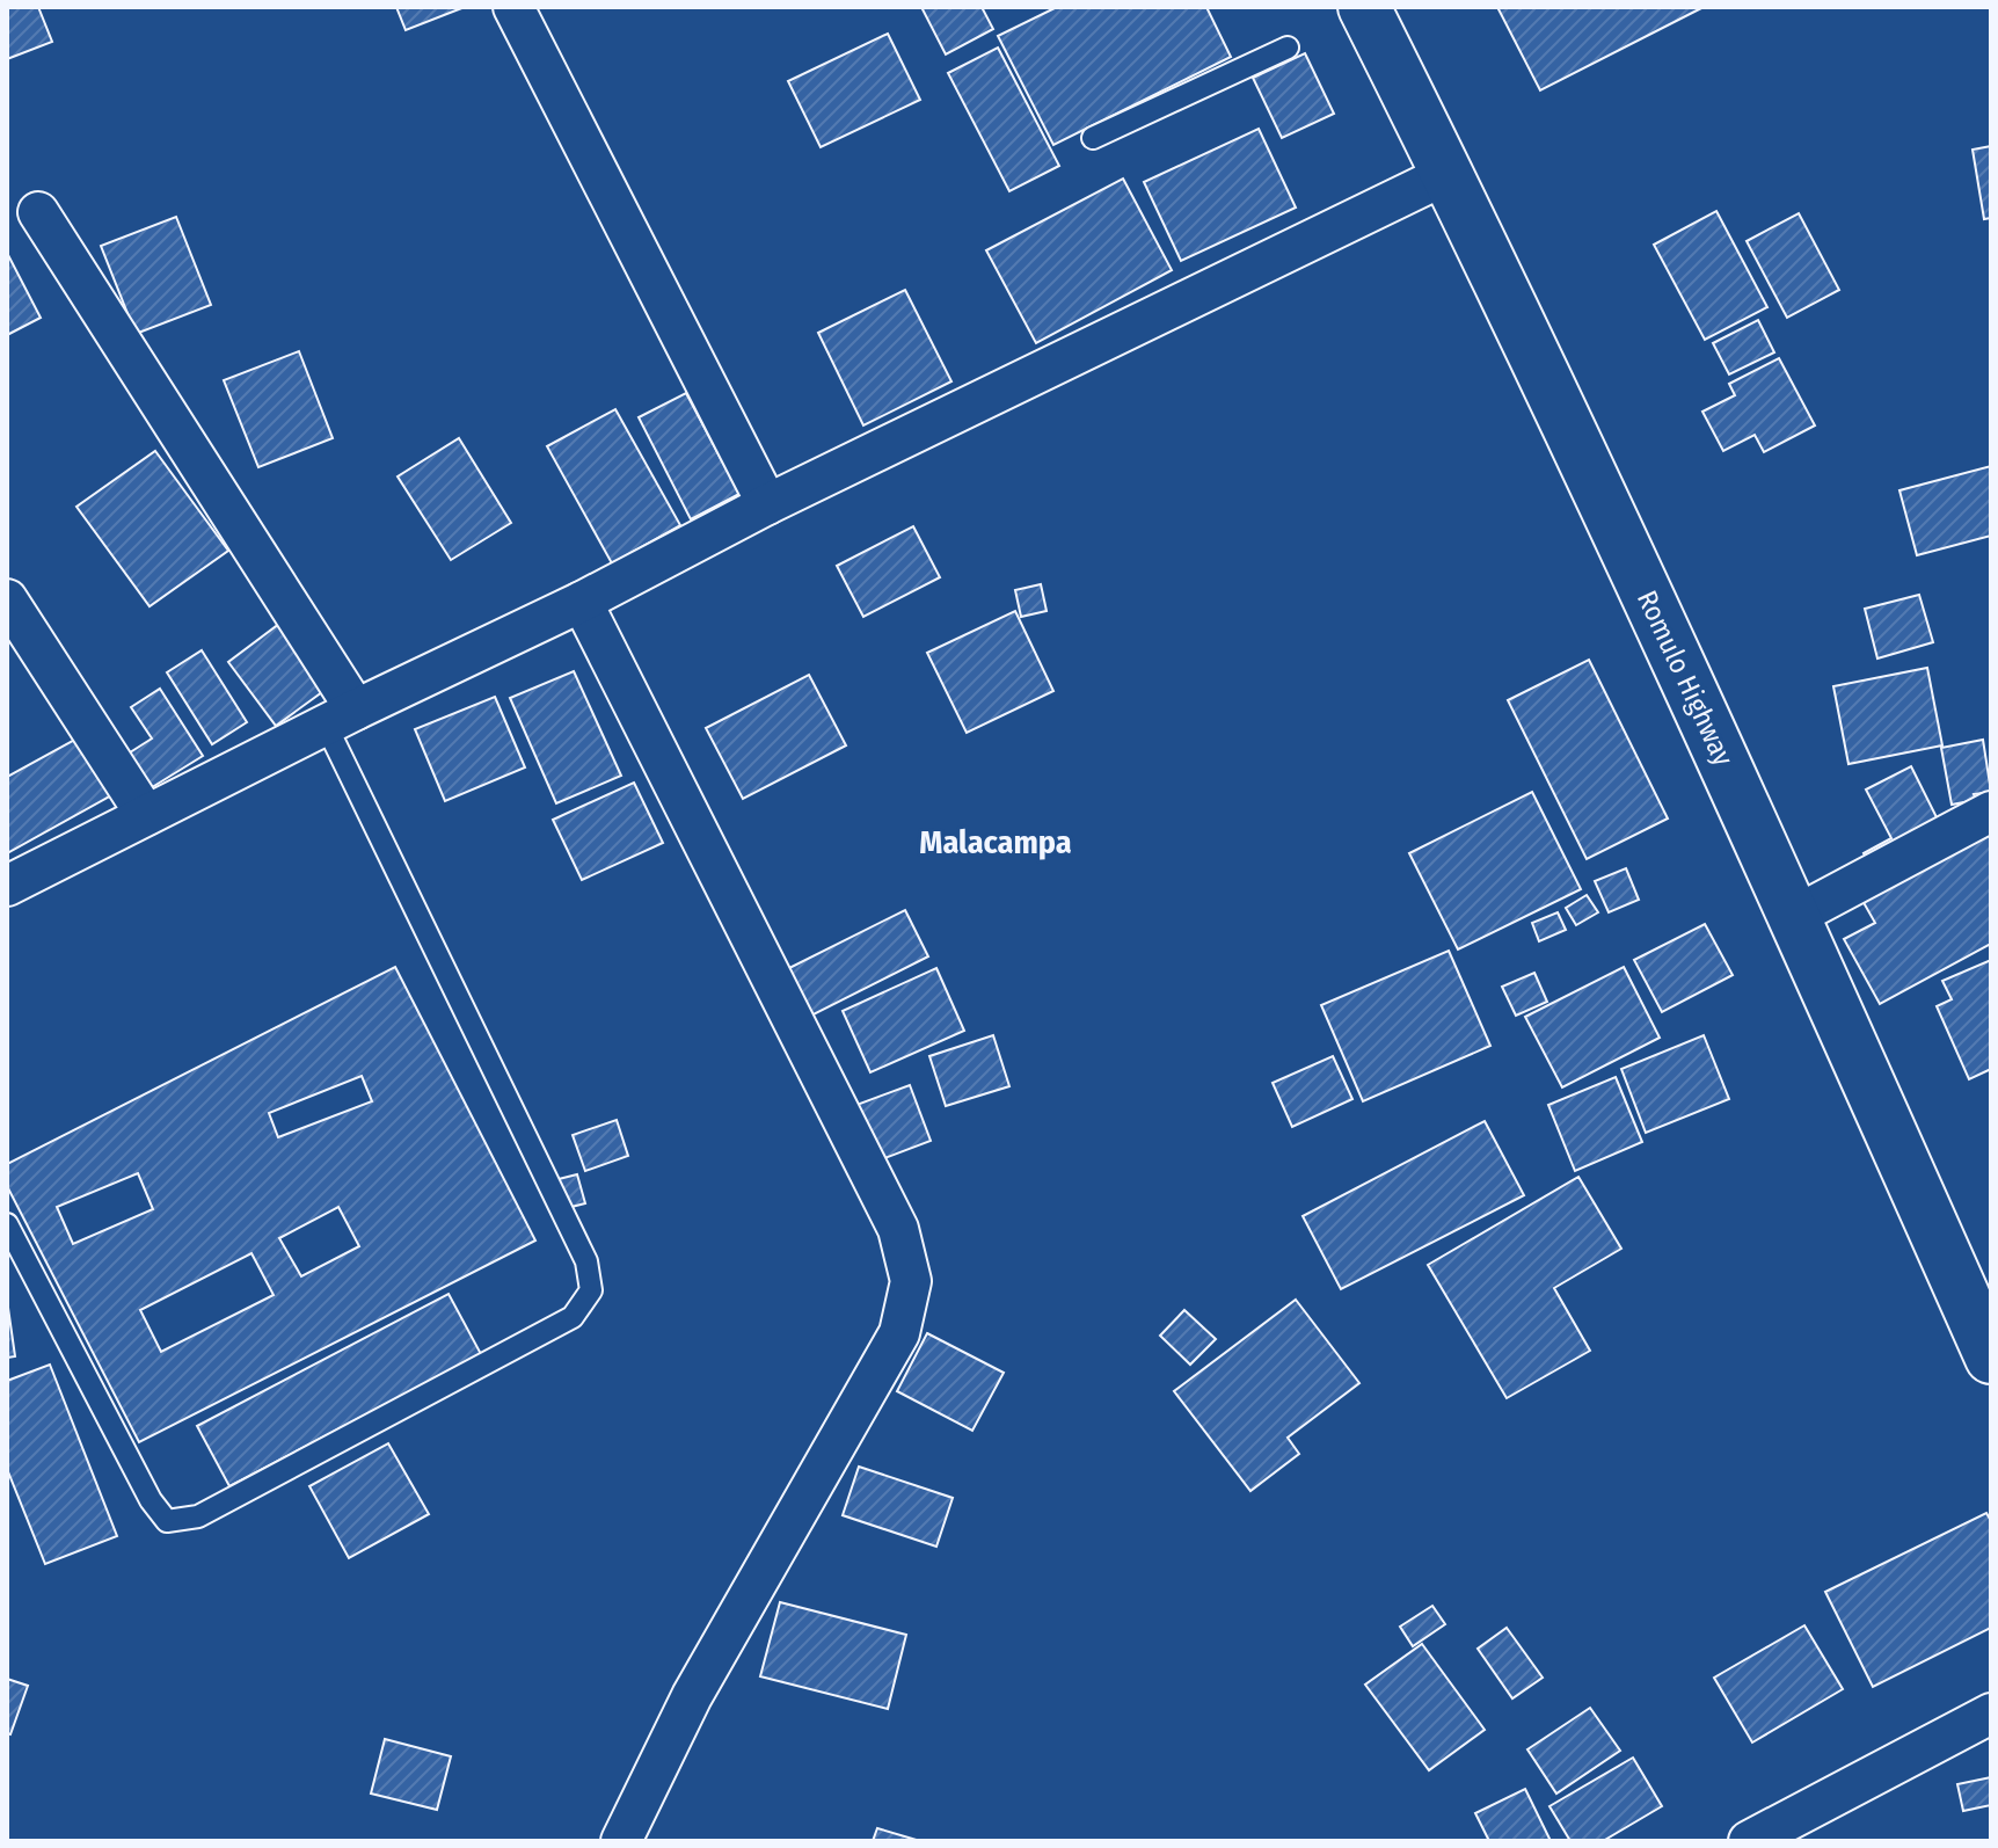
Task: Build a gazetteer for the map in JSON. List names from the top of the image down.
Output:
{
  "streets": {
    "highway": ["Romulo Highway"]
  },
  "districts": ["Malacampa"]
}
